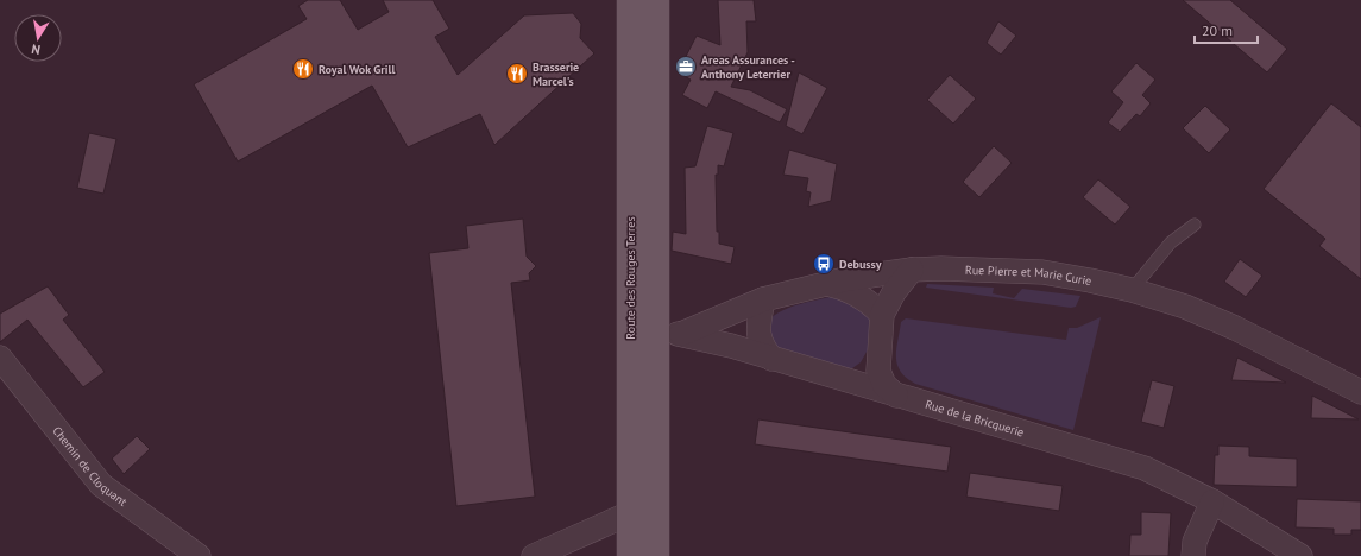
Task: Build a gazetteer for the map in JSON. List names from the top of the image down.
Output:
{
  "streets": {
    "main road": ["Route des Rouges Terres"],
    "street": ["Rue Pierre et Marie Curie", "Rue de la Bricquerie", "Chemin de Cloquant"]
  },
  "crossings": [
    ["Rue Pierre et Marie Curie", "Rue de la Bricquerie"],
    ["Route des Rouges Terres", "Rue de la Bricquerie"]
  ],
  "places": {
    "office": ["Areas Assurances - Anthony Leterrier"],
    "restaurant": ["Royal Wok Grill", "Brasserie Marcel's"],
    "bus stop": ["Debussy"]
  },
  "scale_bar": "20 m",
  "north": "bottom"
}
